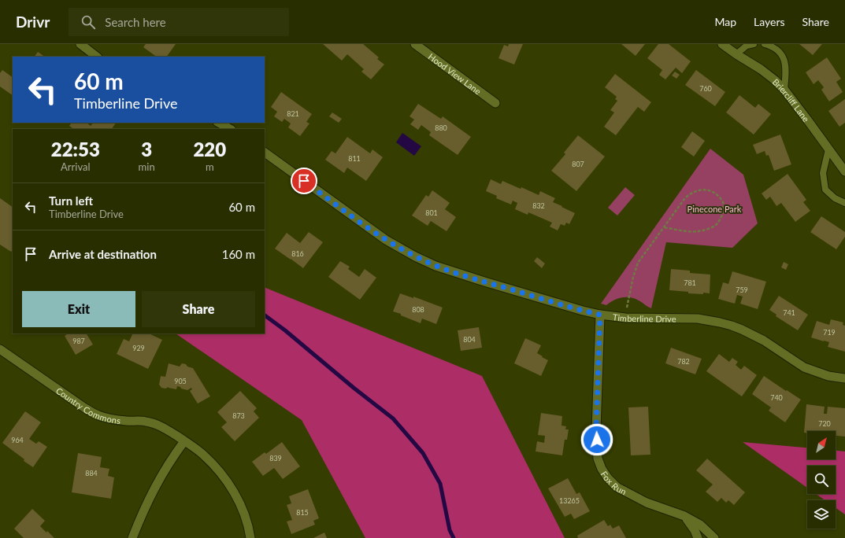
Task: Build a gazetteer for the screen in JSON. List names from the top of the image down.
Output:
{
  "streets": {
    "street": [
      "Hood View Lane",
      "Briercliff Lane",
      "Timberline Drive",
      "Country Commons",
      "Fox Run"
    ]
  },
  "crossings": [
    ["Timberline Drive", "Fox Run"]
  ],
  "parks": ["Pinecone Park"],
  "house_numbers": [
    "760",
    "821",
    "880",
    "811",
    "807",
    "832",
    "801",
    "816",
    "781",
    "759",
    "808",
    "741",
    "719",
    "804",
    "987",
    "929",
    "782",
    "905",
    "740",
    "873",
    "720",
    "964",
    "839",
    "884",
    "13265",
    "815"
  ],
  "north": "top right",
  "page": {
    "header": "Drivr",
    "search": "Search here",
    "nav": ["Map", "Layers", "Share"],
    "turn": ["60 m", "Timberline Drive"],
    "eta": [
      "22:53",
      "Arrival",
      "3",
      "min",
      "220",
      "m"
    ],
    "list": [
      {
        "name": "Turn left",
        "note": "Timberline Drive",
        "value": "60 m"
      },
      {
        "name": "Arrive at destination",
        "value": "160 m"
      }
    ],
    "buttons": ["Exit", "Share"]
  }
}
